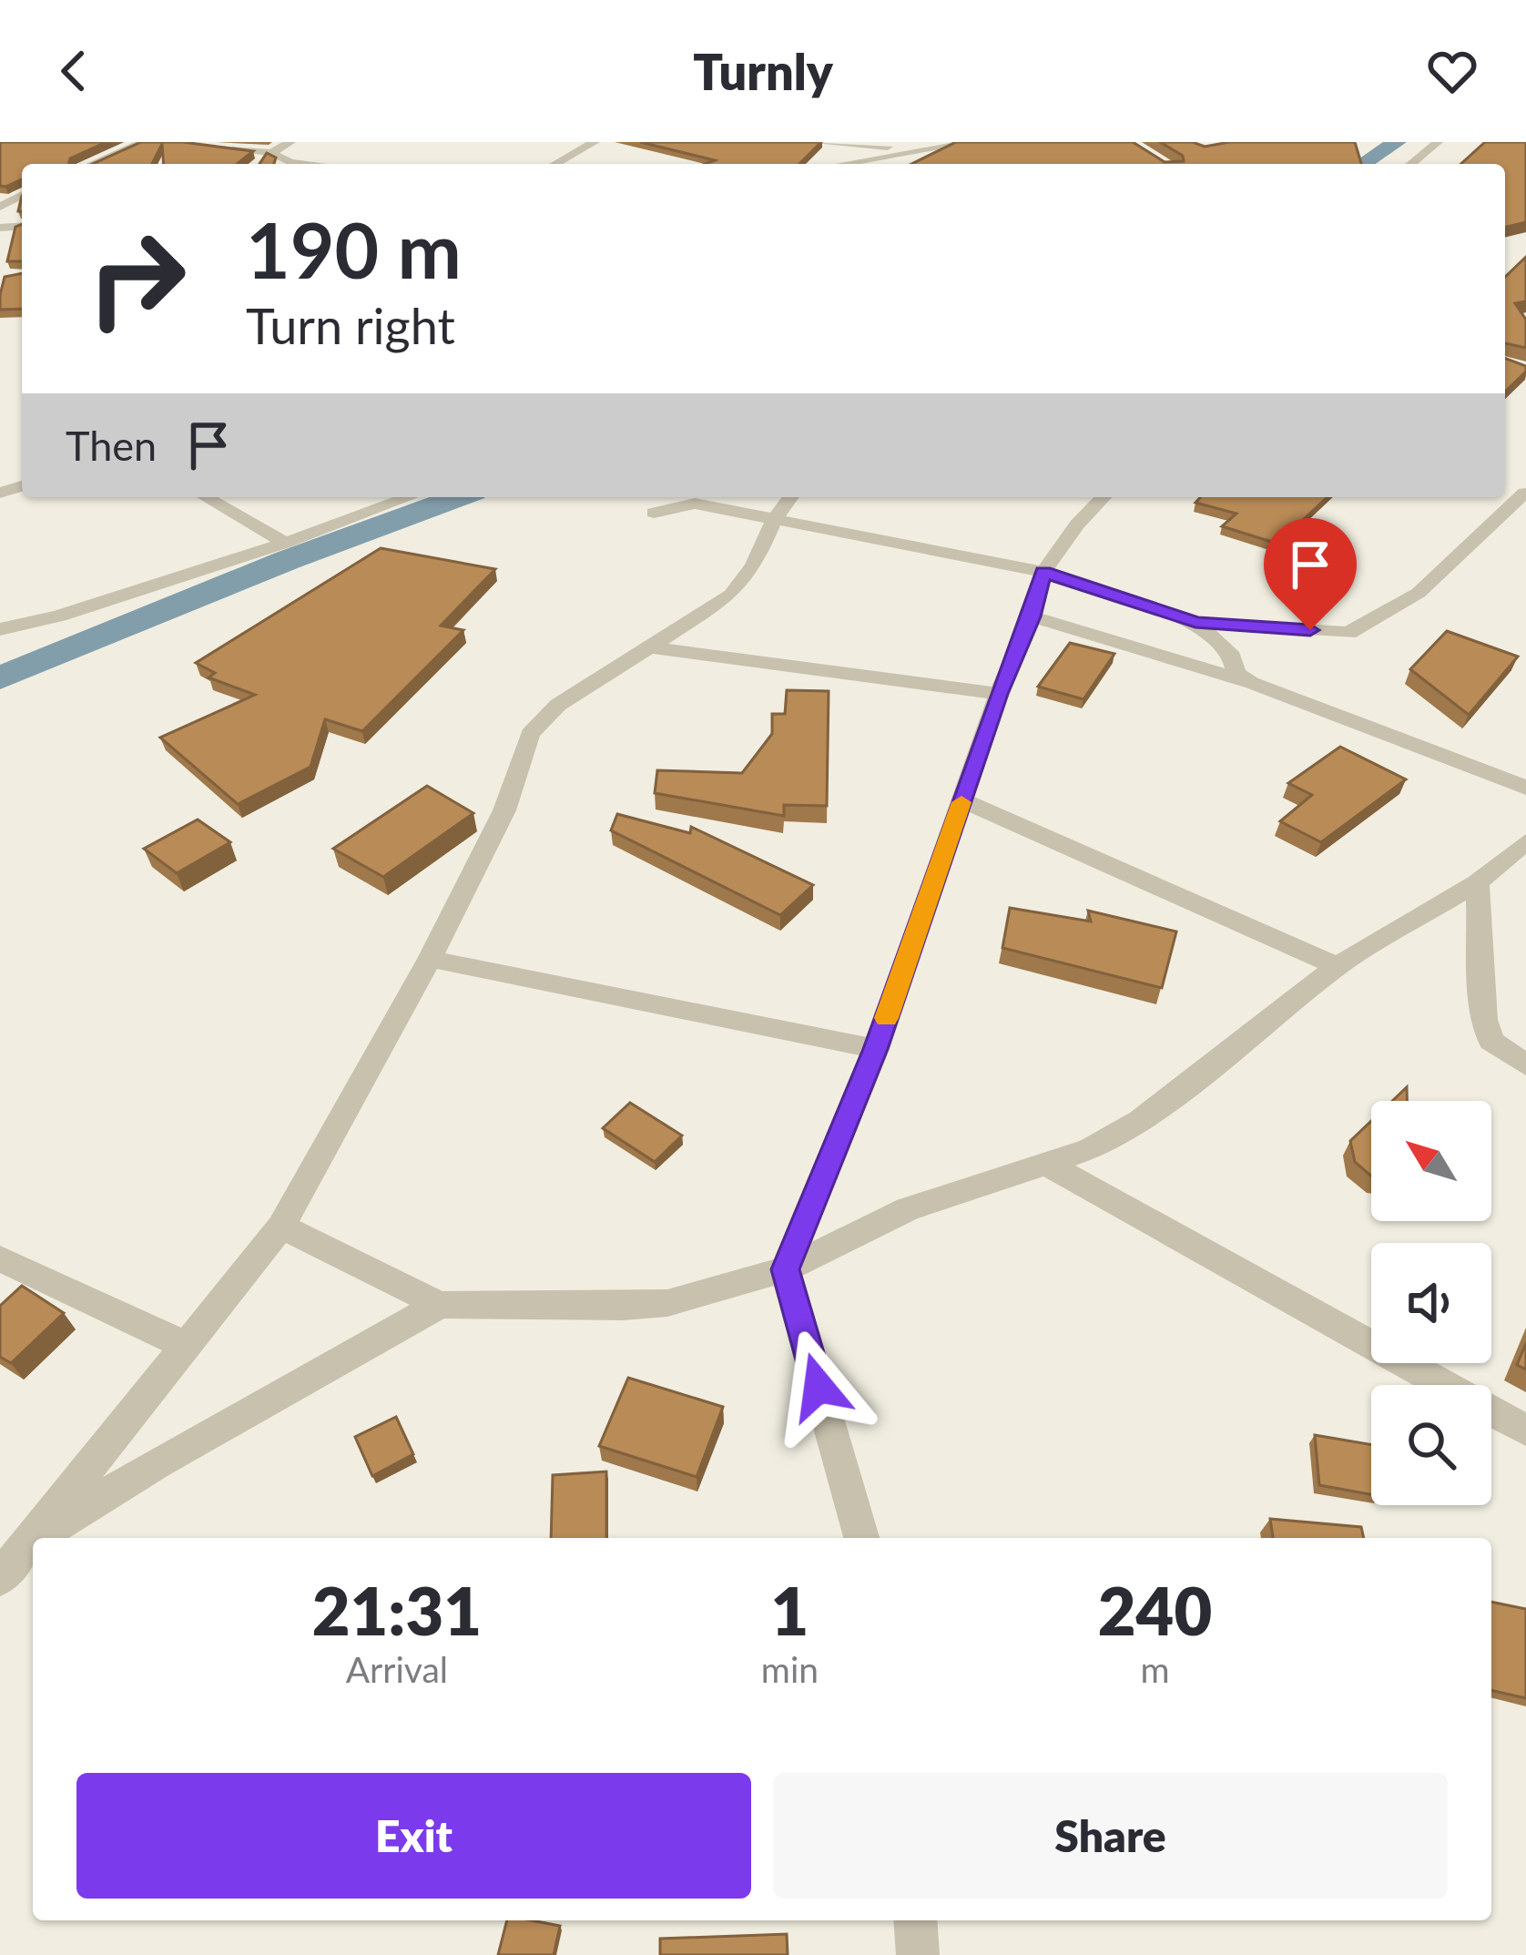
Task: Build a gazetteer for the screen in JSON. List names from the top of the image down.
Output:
{
  "north": "top left",
  "page": {
    "header": "Turnly",
    "turn": ["190 m", "Turn right"],
    "then": "Then",
    "eta": [
      "21:31",
      "Arrival",
      "1",
      "min",
      "240",
      "m"
    ],
    "buttons": ["Exit", "Share"]
  }
}
